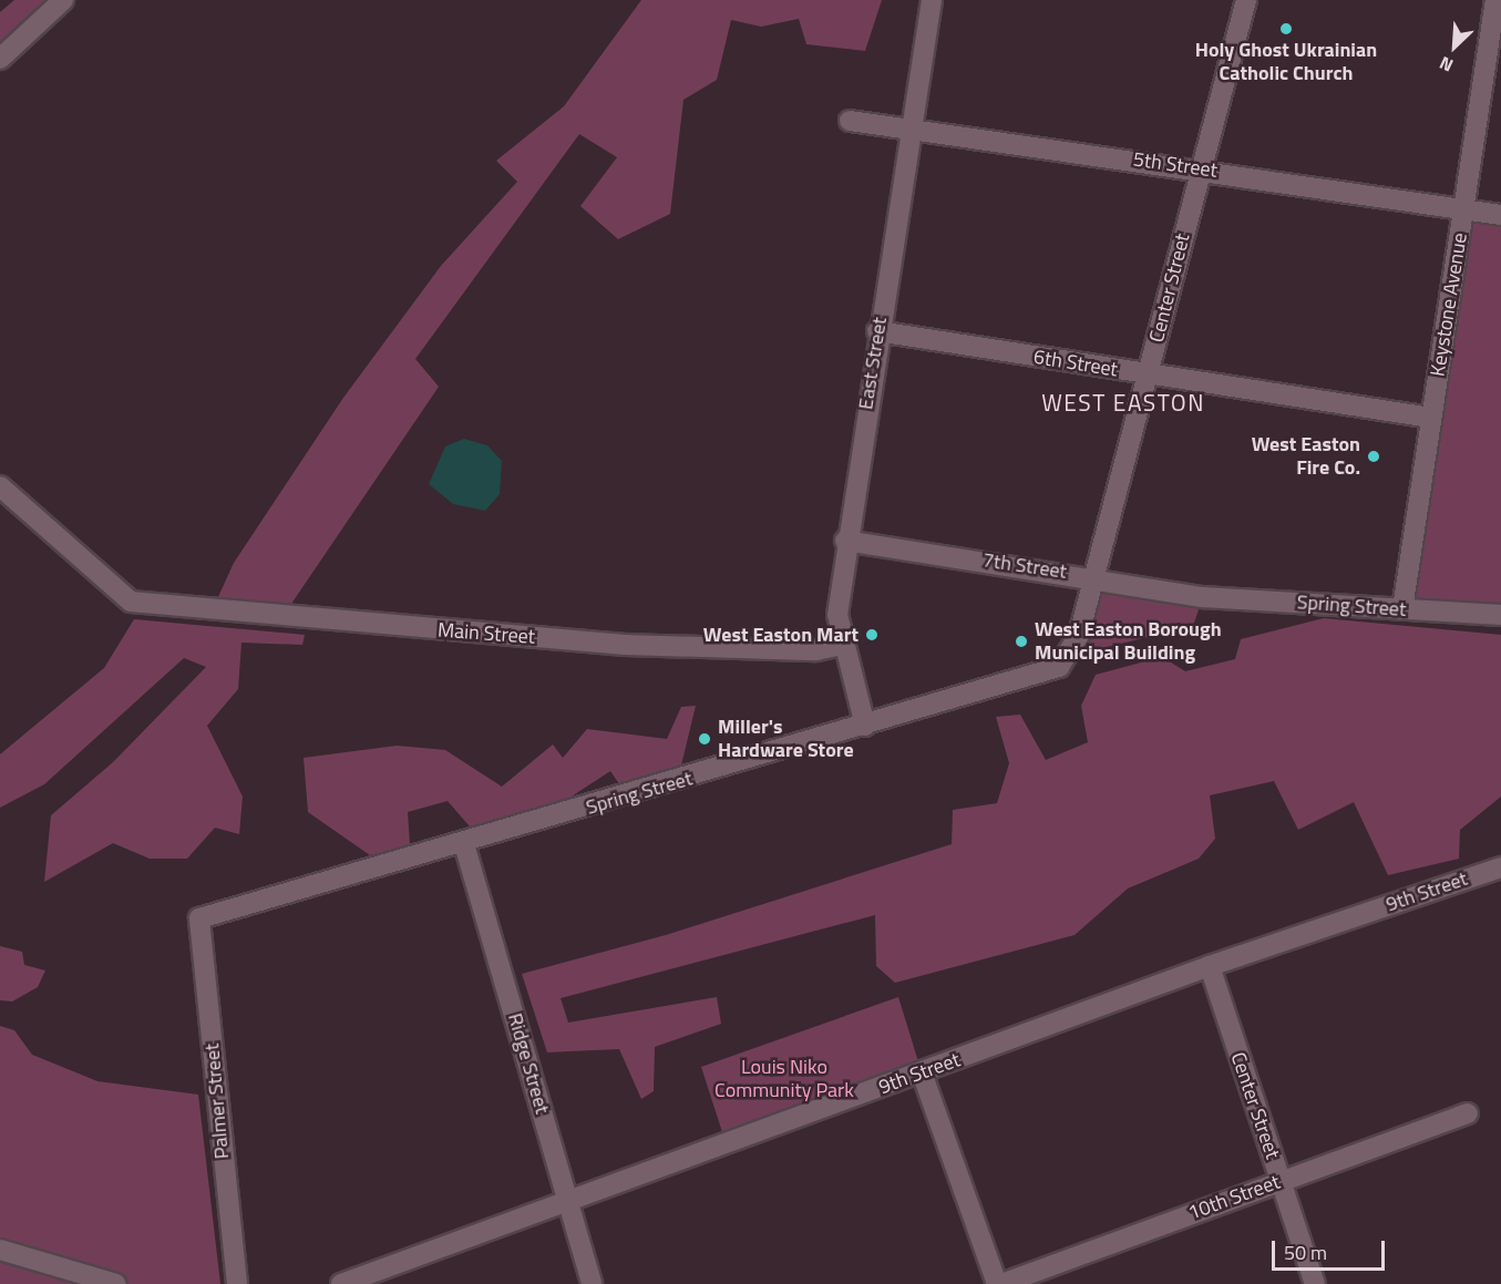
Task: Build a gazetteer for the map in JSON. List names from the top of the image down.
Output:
{
  "streets": {
    "street": [
      "5th Street",
      "Center Street",
      "Keystone Avenue",
      "East Street",
      "6th Street",
      "7th Street",
      "Spring Street",
      "Main Street",
      "9th Street",
      "Ridge Street",
      "Palmer Street",
      "10th Street"
    ]
  },
  "crossings": [
    ["5th Street", "Center Street"],
    ["5th Street", "Keystone Avenue"],
    ["5th Street", "East Street"],
    ["Center Street", "6th Street"],
    ["Center Street", "7th Street"],
    ["Center Street", "Spring Street"],
    ["Center Street", "9th Street"],
    ["Center Street", "10th Street"],
    ["Keystone Avenue", "6th Street"],
    ["Keystone Avenue", "Spring Street"],
    ["East Street", "6th Street"],
    ["East Street", "7th Street"],
    ["East Street", "Spring Street"],
    ["East Street", "Main Street"],
    ["7th Street", "Spring Street"],
    ["Spring Street", "Ridge Street"],
    ["Spring Street", "Palmer Street"],
    ["9th Street", "Ridge Street"]
  ],
  "districts": ["WEST EASTON"],
  "parks": ["Louis Niko Community Park"],
  "places": [
    "Holy Ghost Ukrainian Catholic Church",
    "West Easton Fire Co.",
    "West Easton Mart",
    "West Easton Borough Municipal Building",
    "Miller's Hardware Store"
  ],
  "scale_bar": "50 m",
  "north": "bottom left"
}
